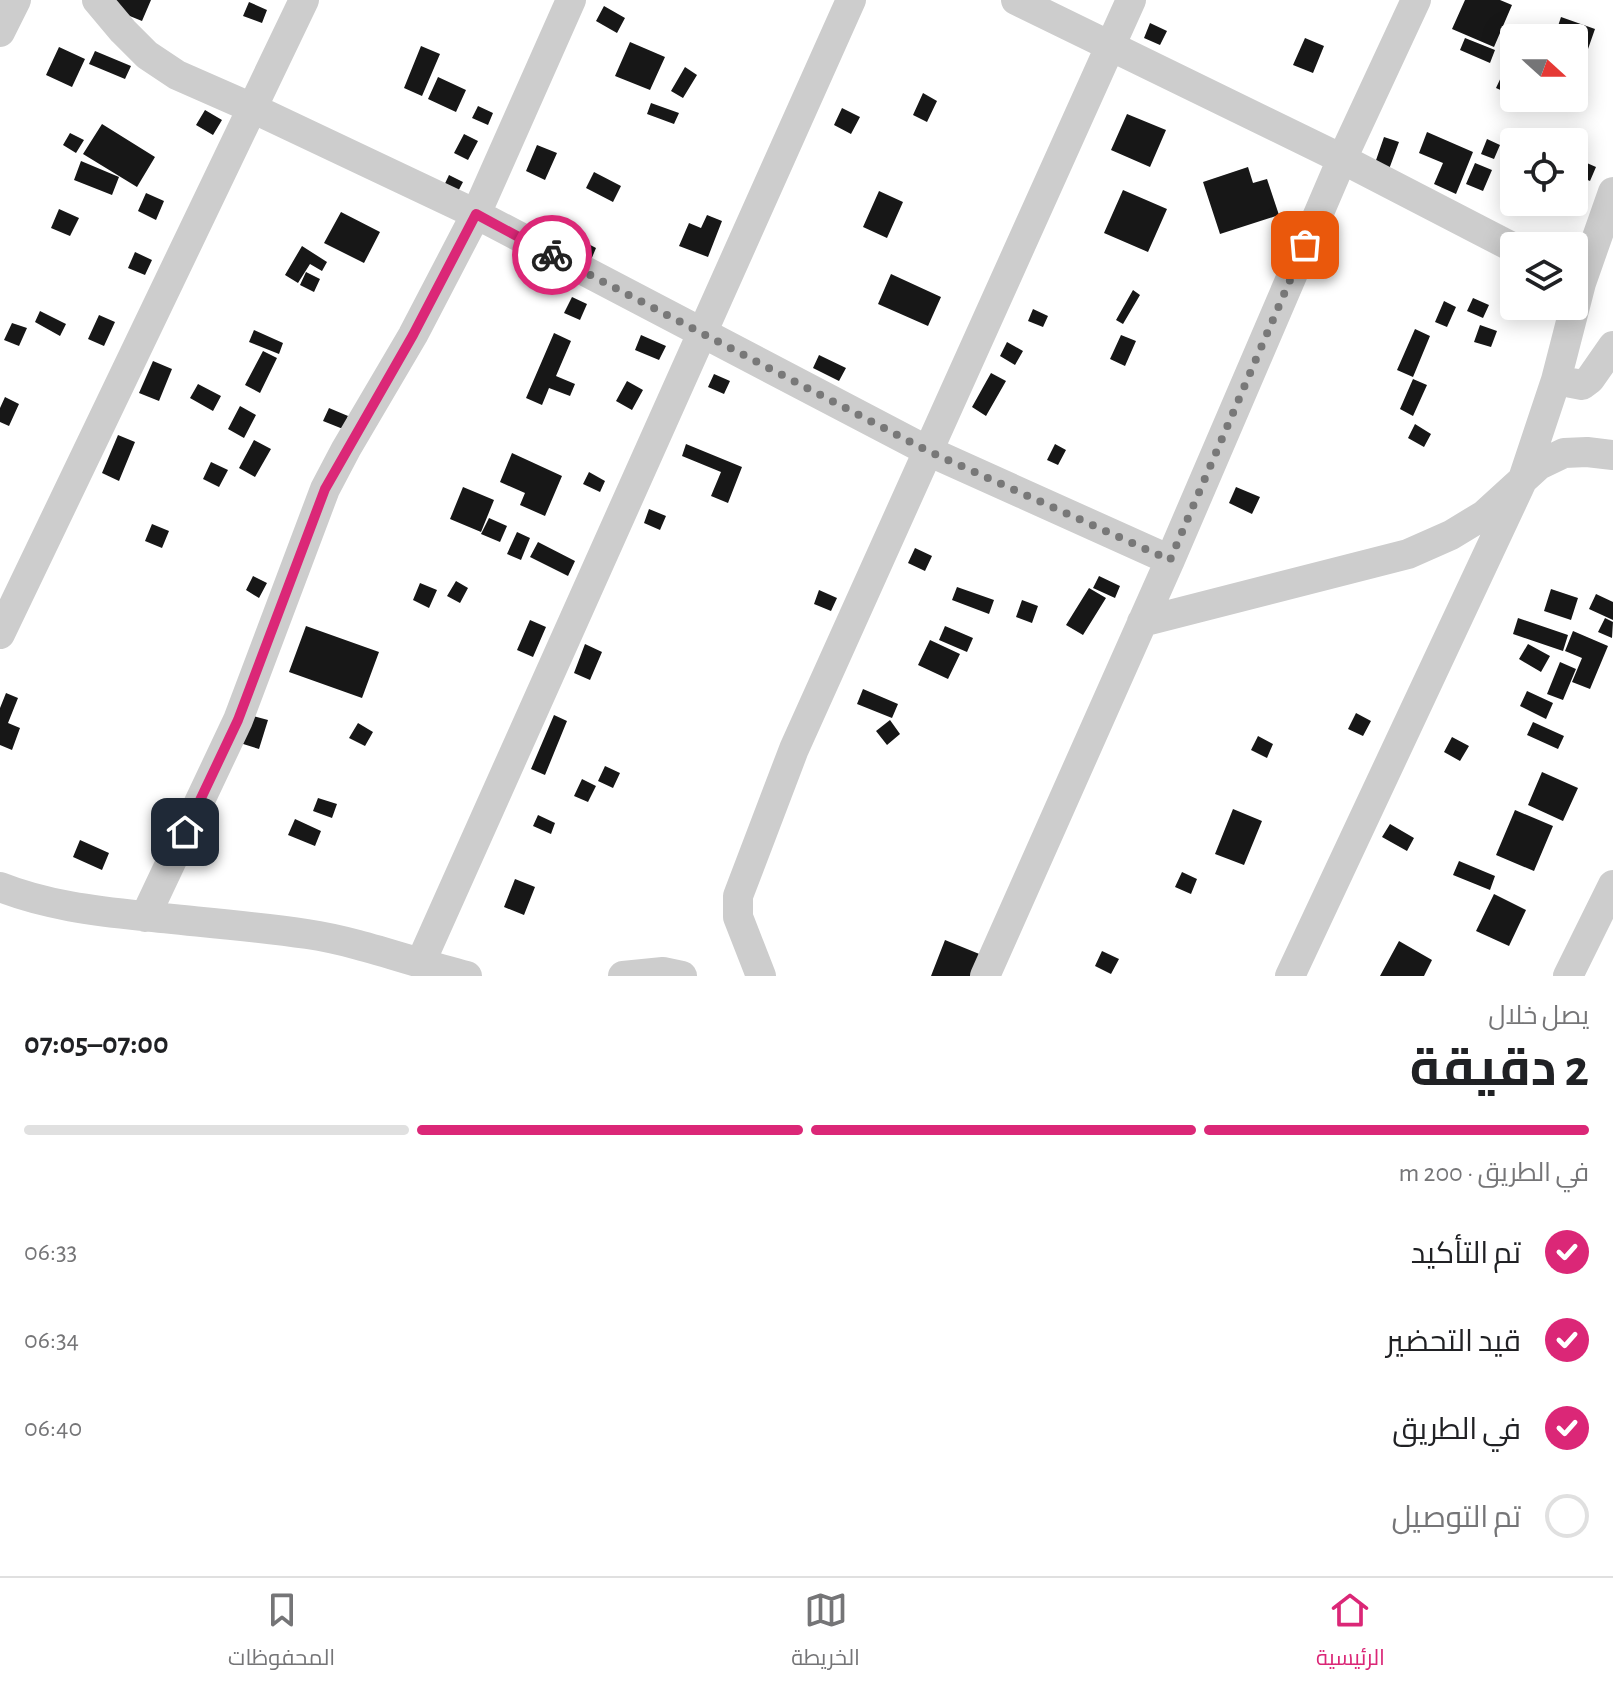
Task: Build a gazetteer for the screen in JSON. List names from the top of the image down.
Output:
{
  "north": "right",
  "page": {
    "heading": ["2 دقيقة", "يصل خلال", "07:00–07:05"],
    "bar": "في الطريق · 200 m",
    "list": [
      ["تم التأكيد", "06:33"],
      ["قيد التحضير", "06:34"],
      ["في الطريق", "06:40"],
      "تم التوصيل"
    ],
    "tabs": ["الرئيسية", "الخريطة", "المحفوظات"]
  }
}
